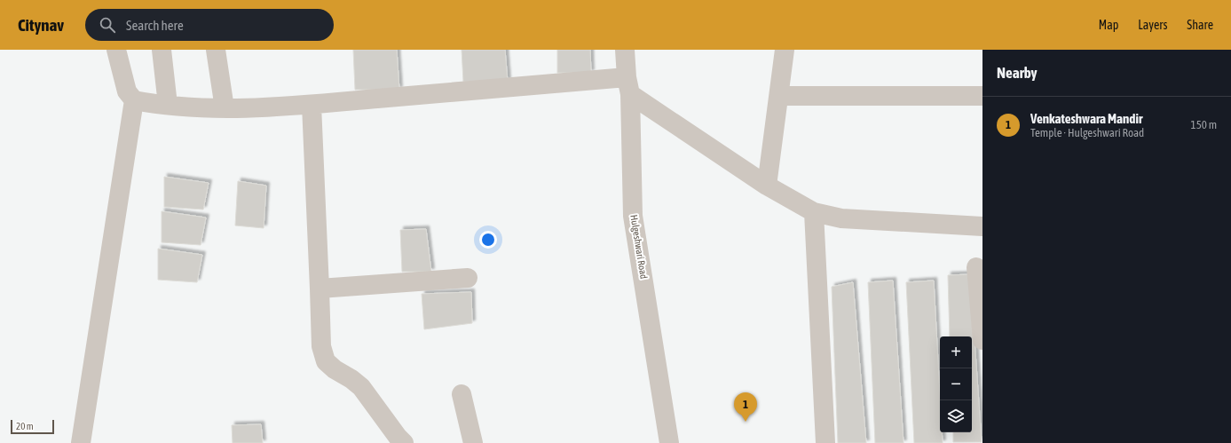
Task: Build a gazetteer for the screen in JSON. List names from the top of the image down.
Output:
{
  "streets": {
    "street": ["Hulgeshwari Road"]
  },
  "scale_bar": "20 m",
  "page": {
    "header": "Citynav",
    "search": "Search here",
    "nav": ["Map", "Layers", "Share"],
    "heading": "Nearby",
    "list": [
      {
        "mark": "1",
        "name": "Venkateshwara Mandir",
        "note": "Temple · Hulgeshwari Road",
        "value": "150 m"
      }
    ],
    "map_buttons": ["+", "−"],
    "pins": "1",
    "scale": "20 m"
  }
}
